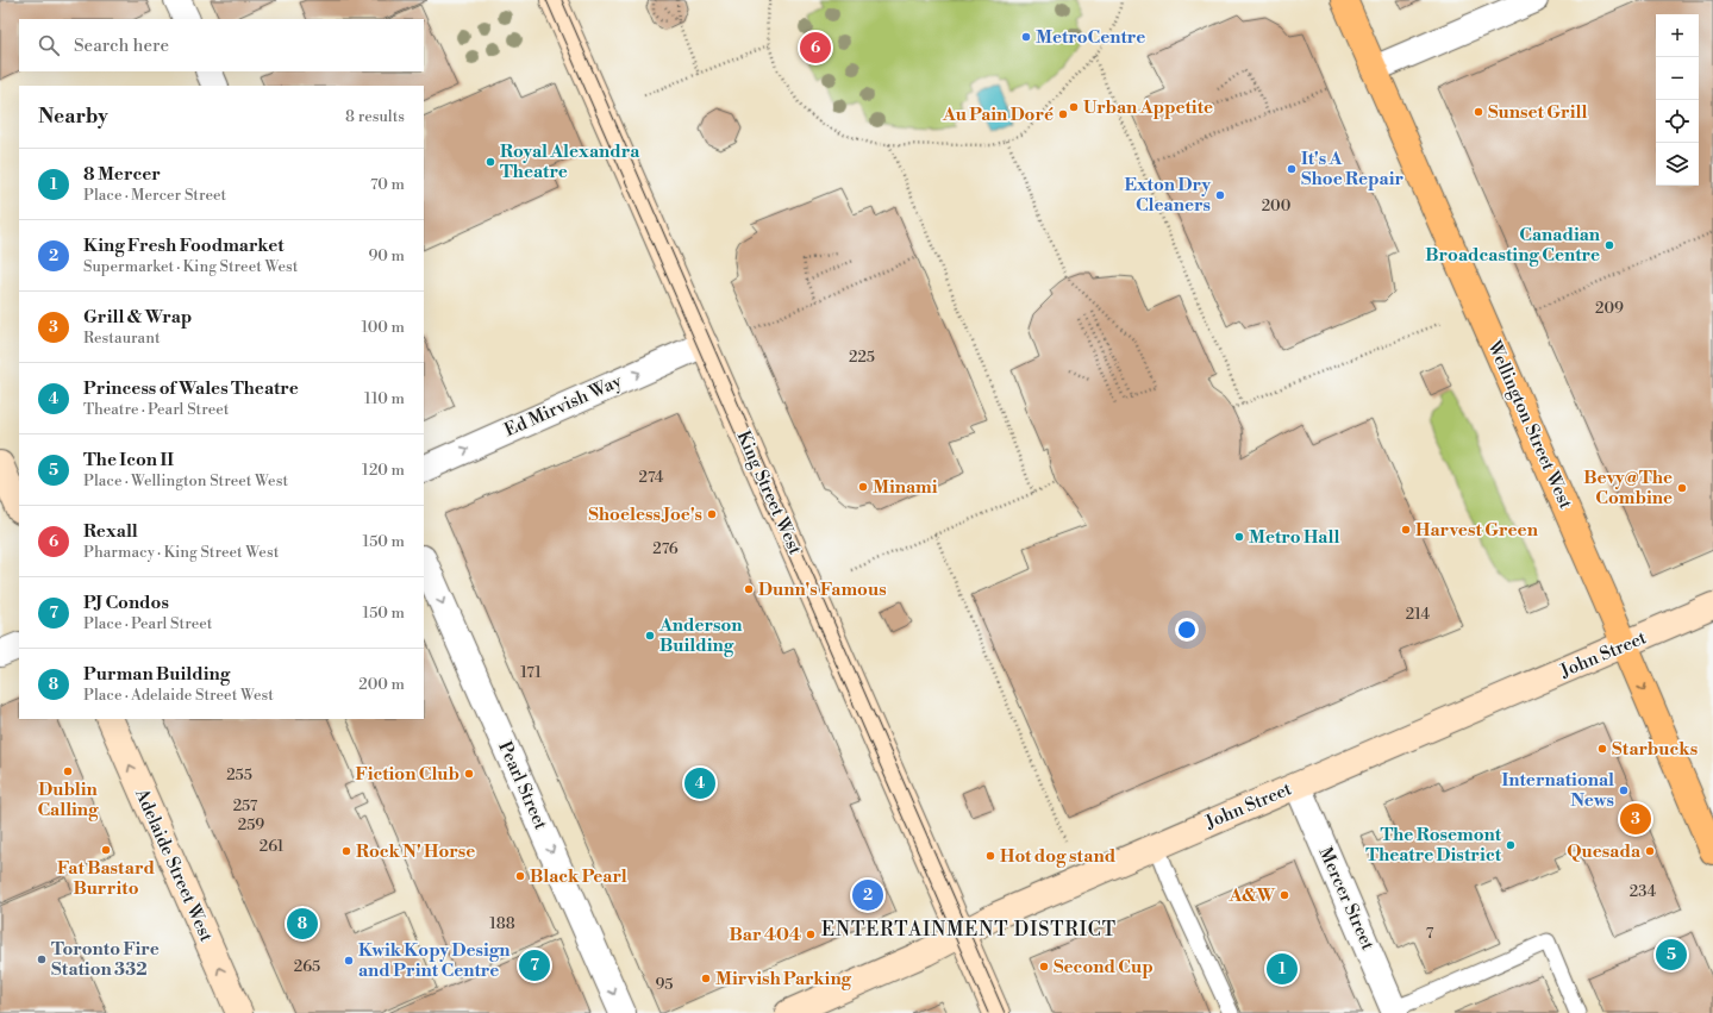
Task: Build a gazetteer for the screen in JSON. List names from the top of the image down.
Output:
{
  "streets": {
    "main road": [
      "Wellington Street West",
      "King Street West",
      "John Street",
      "Adelaide Street West"
    ],
    "street": ["Ed Mirvish Way", "Pearl Street", "Mercer Street"]
  },
  "crossings": [
    ["Ed Mirvish Way", "King Street West"],
    ["Wellington Street West", "John Street"],
    ["King Street West", "John Street"],
    ["John Street", "Mercer Street"]
  ],
  "one_way": ["Ed Mirvish Way", "Pearl Street", "Adelaide Street West"],
  "districts": ["ENTERTAINMENT DISTRICT"],
  "places": [
    "MetroCentre",
    "Urban Appetite",
    "Sunset Grill",
    "Au Pain Doré",
    "Royal Alexandra Theatre",
    "It's A Shoe Repair",
    "Exton Dry Cleaners",
    "Canadian Broadcasting Centre",
    "Minami",
    "Bevy@The Combine",
    "Shoeless Joe's",
    "Harvest Green",
    "Metro Hall",
    "Dunn's Famous",
    "Anderson Building",
    "Starbucks",
    "Dublin Calling",
    "Fiction Club",
    "International News",
    "The Rosemont Theatre District",
    "Fat Bastard Burrito",
    "Rock N' Horse",
    "Quesada",
    "Hot dog stand",
    "Black Pearl",
    "A&W",
    "Bar 404",
    "Toronto Fire Station 332",
    "Kwik Kopy Design and Print Centre",
    "Second Cup",
    "Mirvish Parking"
  ],
  "house_numbers": [
    "200",
    "209",
    "225",
    "274",
    "276",
    "214",
    "171",
    "255",
    "257",
    "259",
    "261",
    "234",
    "188",
    "7",
    "265",
    "95"
  ],
  "page": {
    "map_buttons": ["+", "−"],
    "search": "Search here",
    "pins": [
      "6",
      "4",
      "3",
      "2",
      "8",
      "5",
      "7",
      "1"
    ],
    "heading": ["Nearby", "8 results"],
    "list": [
      {
        "mark": "1",
        "name": "8 Mercer",
        "note": "Place · Mercer Street",
        "value": "70 m"
      },
      {
        "mark": "2",
        "name": "King Fresh Foodmarket",
        "note": "Supermarket · King Street West",
        "value": "90 m"
      },
      {
        "mark": "3",
        "name": "Grill & Wrap",
        "note": "Restaurant",
        "value": "100 m"
      },
      {
        "mark": "4",
        "name": "Princess of Wales Theatre",
        "note": "Theatre · Pearl Street",
        "value": "110 m"
      },
      {
        "mark": "5",
        "name": "The Icon II",
        "note": "Place · Wellington Street West",
        "value": "120 m"
      },
      {
        "mark": "6",
        "name": "Rexall",
        "note": "Pharmacy · King Street West",
        "value": "150 m"
      },
      {
        "mark": "7",
        "name": "PJ Condos",
        "note": "Place · Pearl Street",
        "value": "150 m"
      },
      {
        "mark": "8",
        "name": "Purman Building",
        "note": "Place · Adelaide Street West",
        "value": "200 m"
      }
    ]
  }
}
